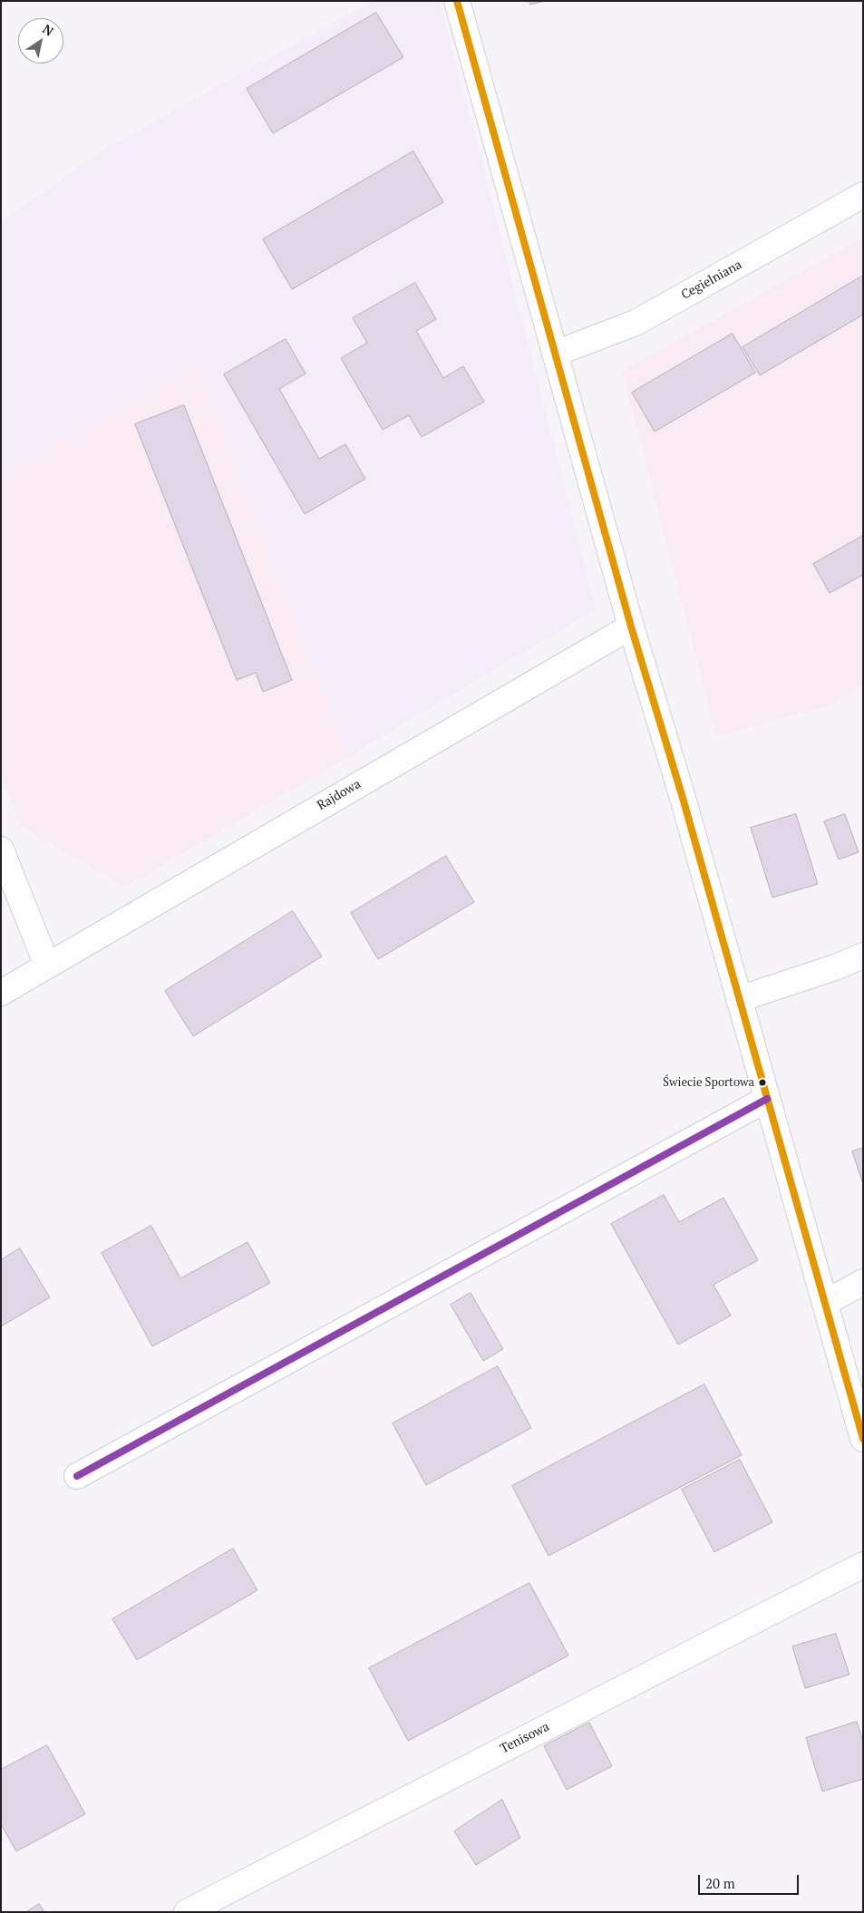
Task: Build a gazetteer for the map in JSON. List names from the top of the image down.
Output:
{
  "streets": {
    "street": ["Cegielniana", "Rajdowa", "Tenisowa"]
  },
  "places": ["Świecie Sportowa"],
  "scale_bar": "20 m",
  "north": "top right"
}
